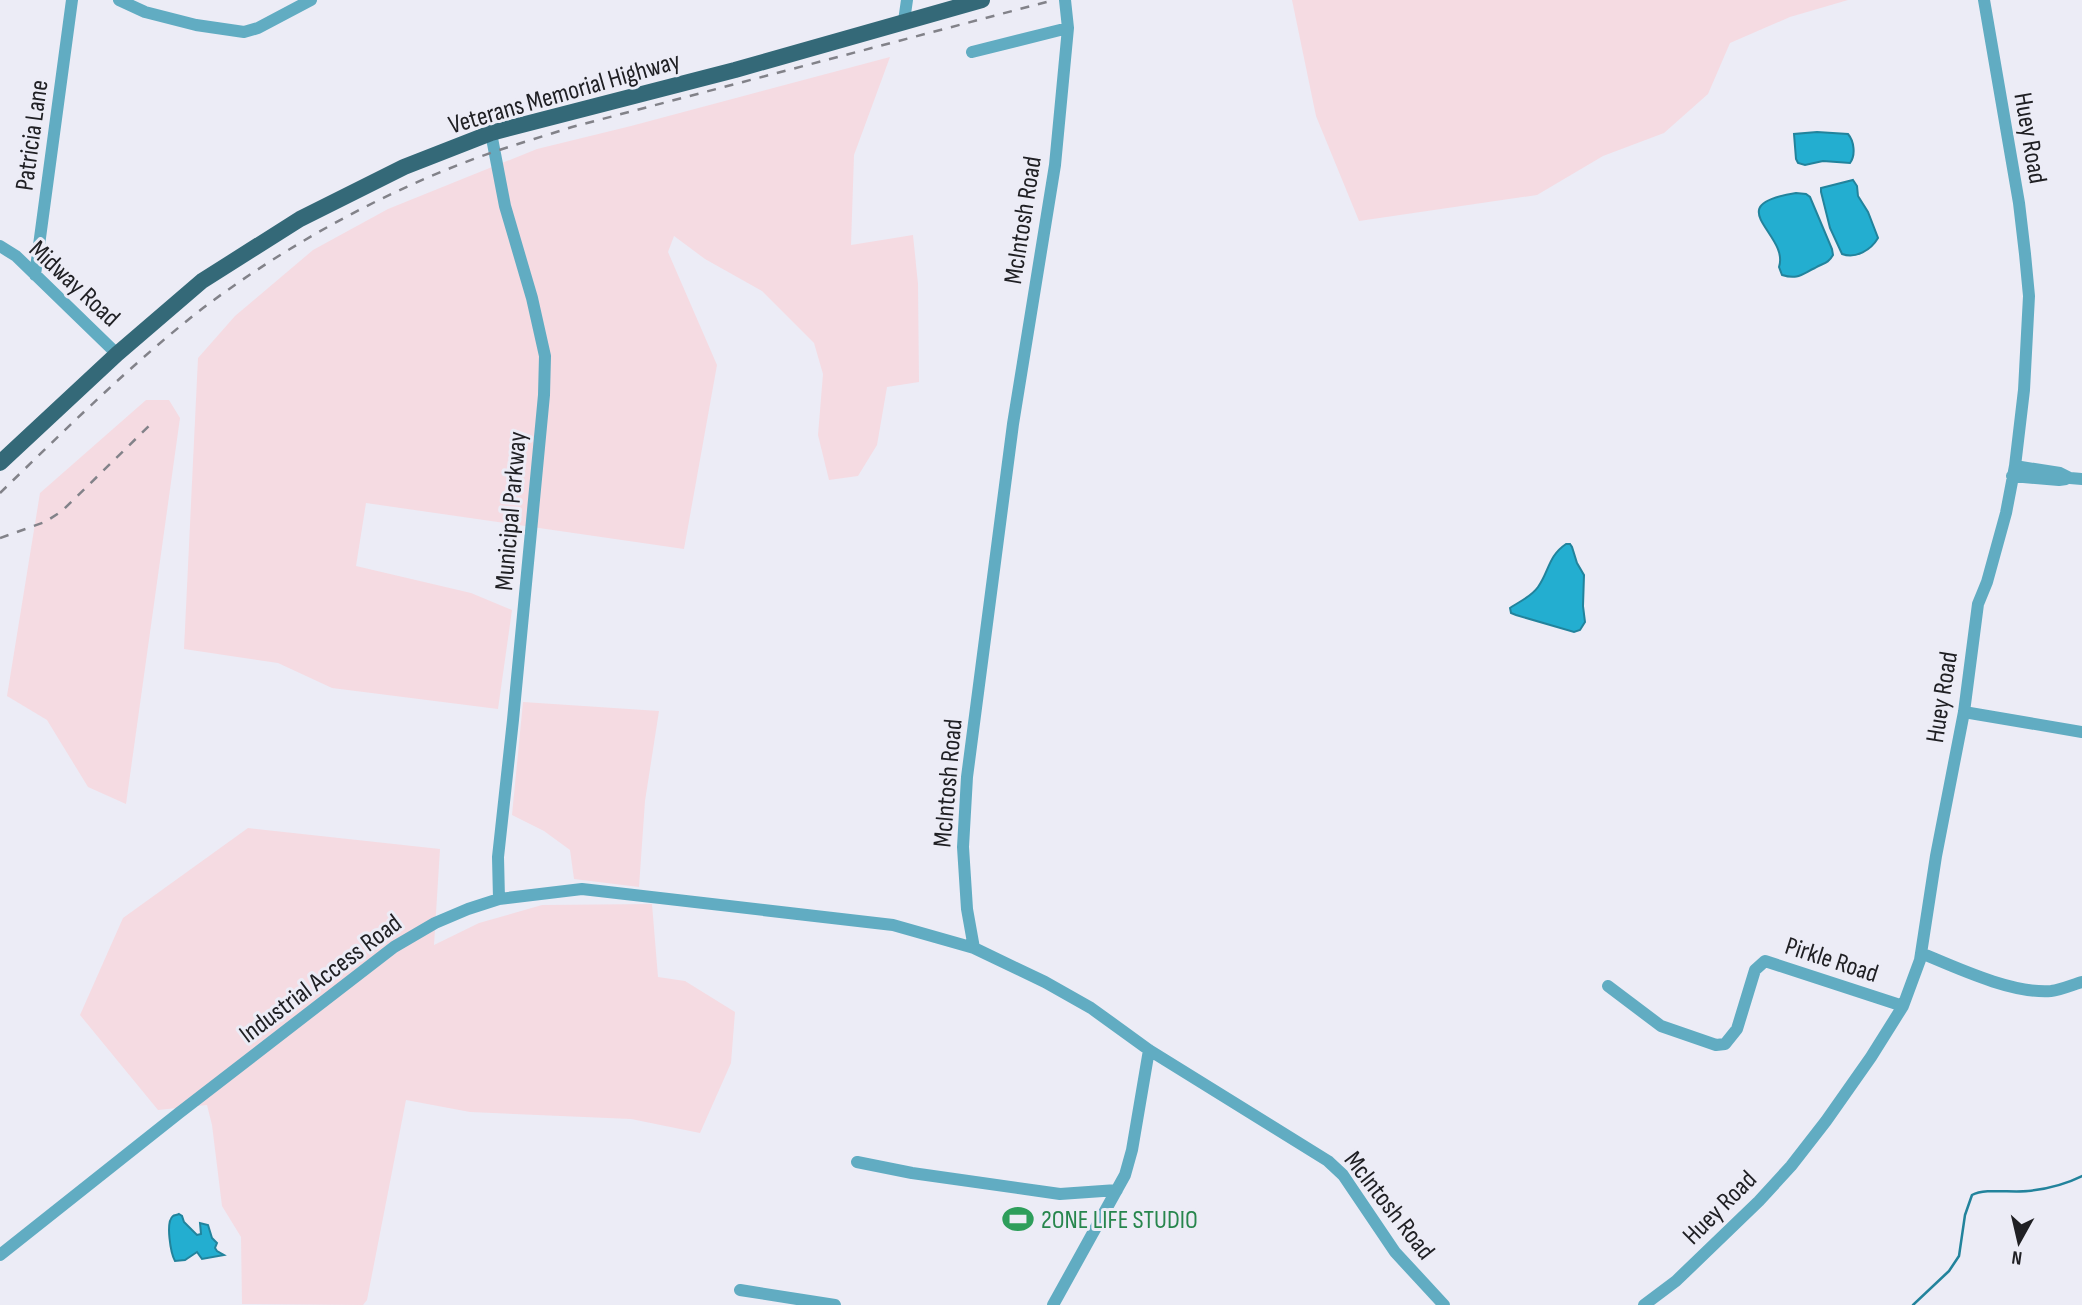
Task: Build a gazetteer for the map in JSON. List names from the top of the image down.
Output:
{
  "streets": {
    "main road": ["Veterans Memorial Highway"],
    "street": [
      "Patricia Lane",
      "Huey Road",
      "McIntosh Road",
      "Midway Road",
      "Municipal Parkway",
      "Pirkle Road",
      "Industrial Access Road"
    ]
  },
  "crossings": [
    ["Veterans Memorial Highway", "Midway Road"],
    ["Veterans Memorial Highway", "Municipal Parkway"],
    ["Patricia Lane", "Midway Road"],
    ["Huey Road", "Pirkle Road"],
    ["McIntosh Road", "Industrial Access Road"],
    ["Municipal Parkway", "Industrial Access Road"]
  ],
  "places": {
    "sports": ["2ONE LIFE STUDIO"]
  },
  "north": "bottom"
}
